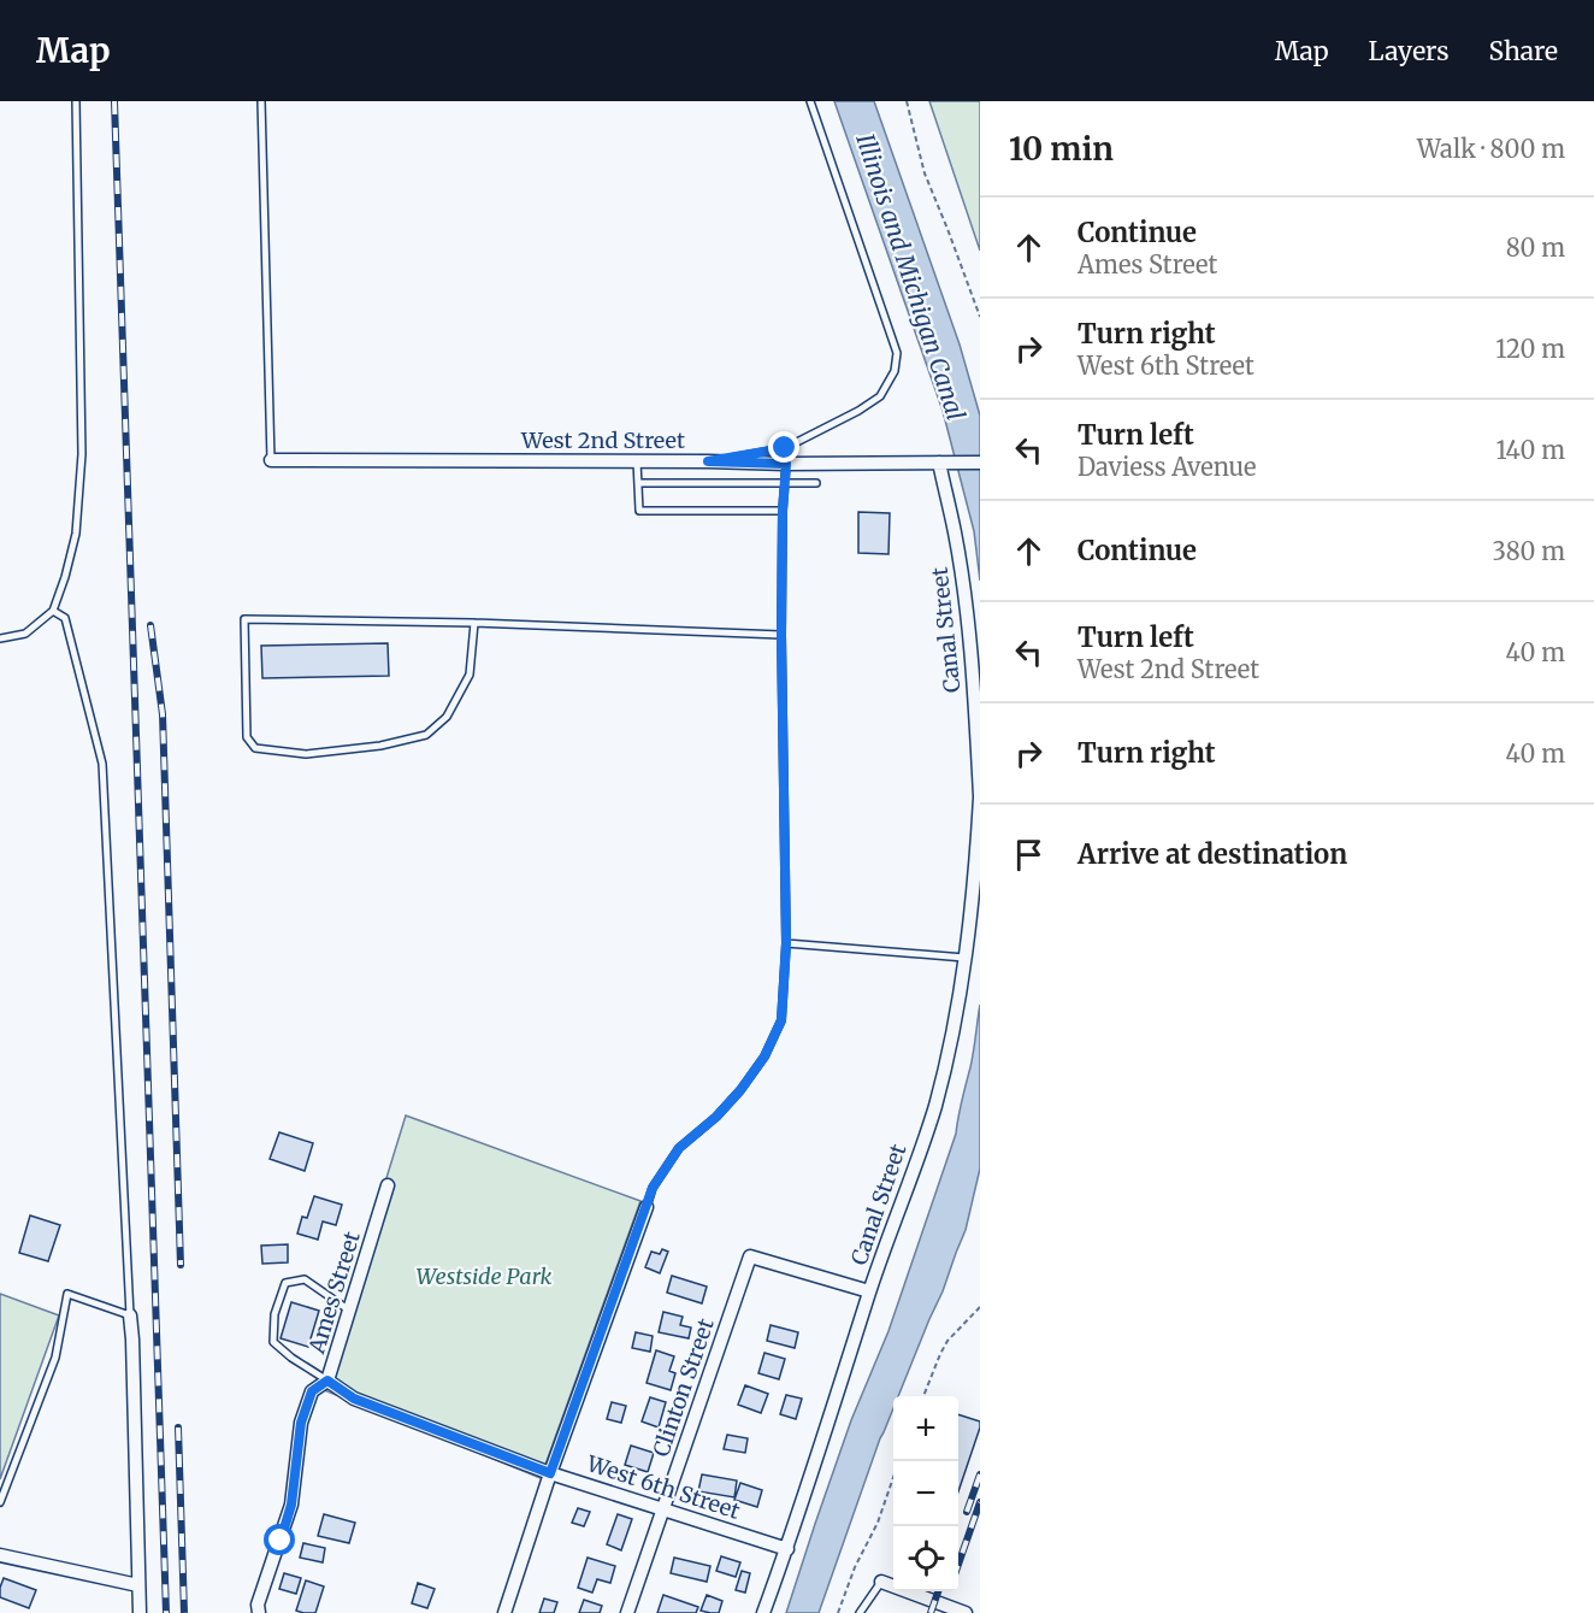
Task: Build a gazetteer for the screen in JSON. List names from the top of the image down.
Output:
{
  "streets": {
    "street": [
      "West 2nd Street",
      "Canal Street",
      "Ames Street",
      "Clinton Street",
      "West 6th Street"
    ]
  },
  "crossings": [
    ["West 2nd Street", "Canal Street"],
    ["Canal Street", "Clinton Street"],
    ["Canal Street", "West 6th Street"],
    ["Ames Street", "West 6th Street"],
    ["Clinton Street", "West 6th Street"]
  ],
  "water": ["Illinois and Michigan Canal"],
  "parks": ["Westside Park"],
  "page": {
    "header": "Map",
    "nav": ["Map", "Layers", "Share"],
    "heading": ["10 min", "Walk · 800 m"],
    "list": [
      ["Continue", "Ames Street", "80 m"],
      ["Turn right", "West 6th Street", "120 m"],
      ["Turn left", "Daviess Avenue", "140 m"],
      ["Continue", "380 m"],
      ["Turn left", "West 2nd Street", "40 m"],
      ["Turn right", "40 m"],
      "Arrive at destination"
    ],
    "map_buttons": ["+", "−"]
  }
}
